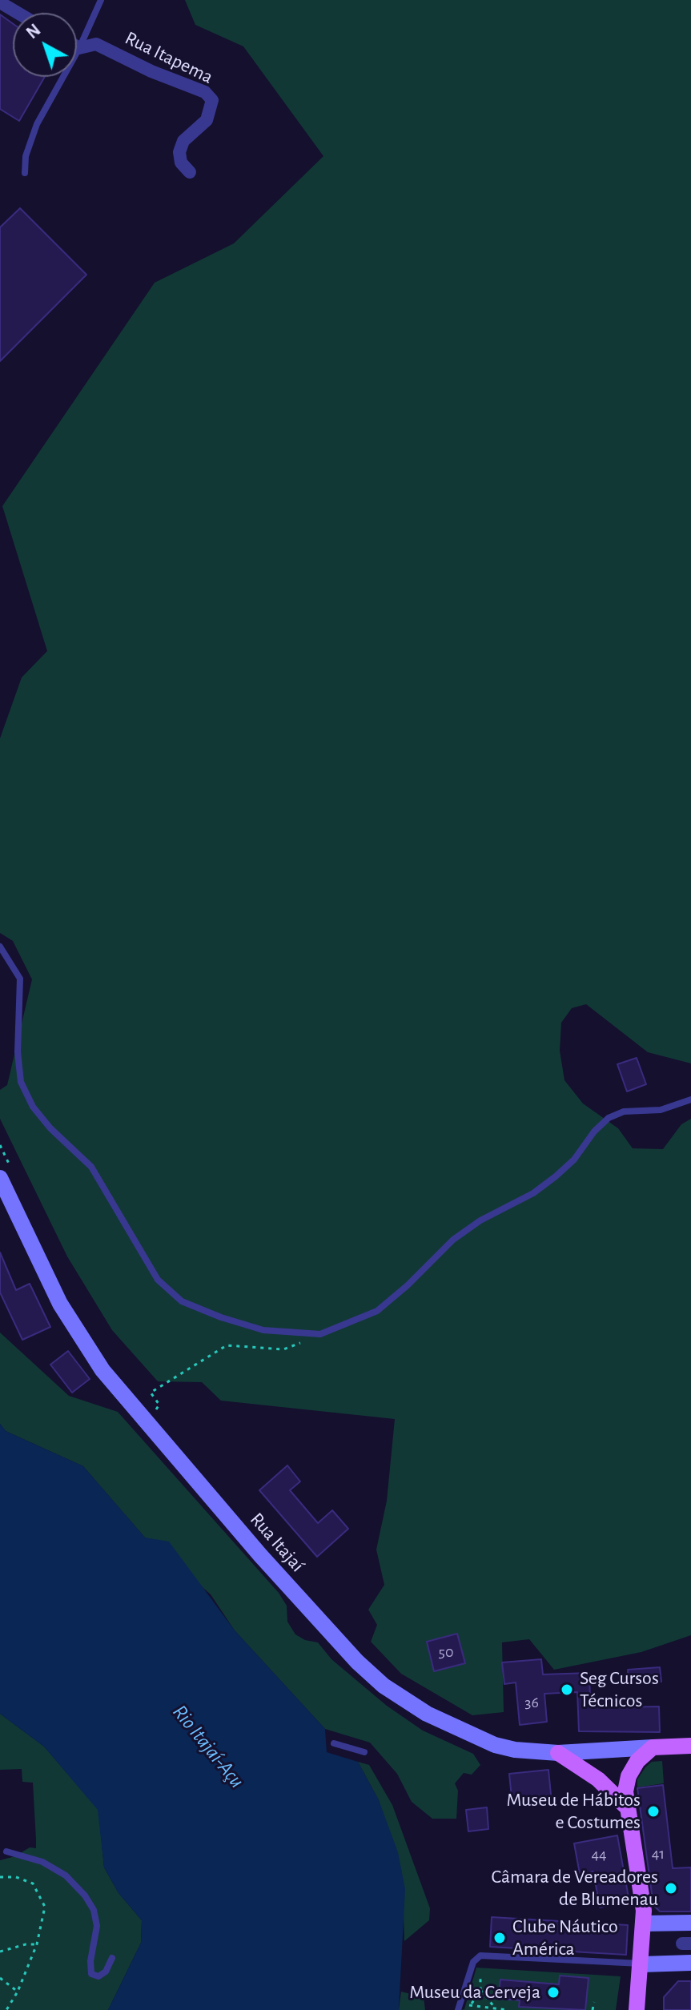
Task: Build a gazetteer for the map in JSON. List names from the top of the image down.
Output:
{
  "streets": {
    "main road": ["Rua Itajaí"],
    "street": ["Rua Itapema"]
  },
  "water": ["Rio Itajaí-Açu"],
  "places": [
    "Seg Cursos Técnicos",
    "Museu de Hábitos e Costumes",
    "Câmara de Vereadores de Blumenau",
    "Clube Náutico América",
    "Museu da Cerveja"
  ],
  "house_numbers": [
    "50",
    "36",
    "41",
    "44"
  ],
  "north": "top left"
}
